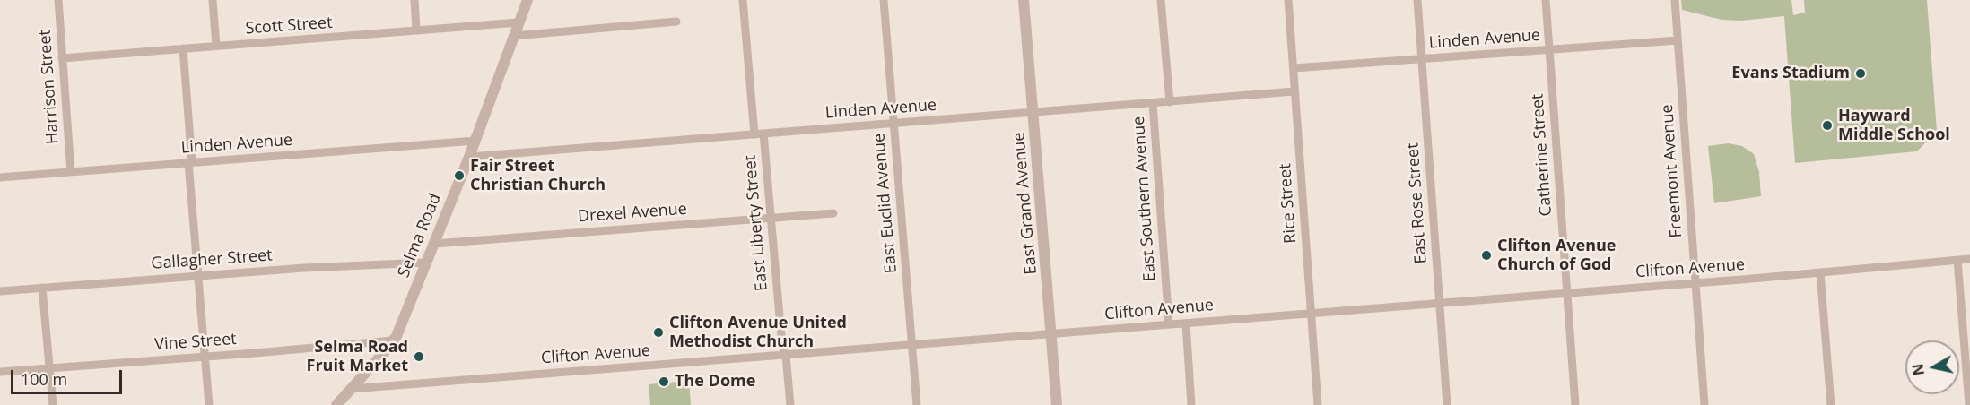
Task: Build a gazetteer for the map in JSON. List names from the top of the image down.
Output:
{
  "streets": {
    "street": [
      "Scott Street",
      "Linden Avenue",
      "Harrison Street",
      "Catherine Street",
      "Freemont Avenue",
      "East Southern Avenue",
      "East Euclid Avenue",
      "East Grand Avenue",
      "Rice Street",
      "East Rose Street",
      "Drexel Avenue",
      "East Liberty Street",
      "Selma Road",
      "Gallagher Street",
      "Clifton Avenue",
      "Vine Street"
    ]
  },
  "crossings": [
    ["Scott Street", "Harrison Street"],
    ["Scott Street", "Selma Road"],
    ["Linden Avenue", "Harrison Street"],
    ["Linden Avenue", "Catherine Street"],
    ["Linden Avenue", "Freemont Avenue"],
    ["Linden Avenue", "East Southern Avenue"],
    ["Linden Avenue", "East Euclid Avenue"],
    ["Linden Avenue", "East Grand Avenue"],
    ["Linden Avenue", "Rice Street"],
    ["Linden Avenue", "East Rose Street"],
    ["Linden Avenue", "East Liberty Street"],
    ["Linden Avenue", "Selma Road"],
    ["Catherine Street", "Clifton Avenue"],
    ["Freemont Avenue", "Clifton Avenue"],
    ["East Southern Avenue", "Clifton Avenue"],
    ["East Euclid Avenue", "Clifton Avenue"],
    ["East Grand Avenue", "Clifton Avenue"],
    ["Rice Street", "Clifton Avenue"],
    ["East Rose Street", "Clifton Avenue"],
    ["Drexel Avenue", "East Liberty Street"],
    ["Drexel Avenue", "Selma Road"],
    ["East Liberty Street", "Clifton Avenue"],
    ["Selma Road", "Gallagher Street"],
    ["Selma Road", "Clifton Avenue"],
    ["Selma Road", "Vine Street"]
  ],
  "places": [
    "Evans Stadium",
    "Hayward Middle School",
    "Fair Street Christian Church",
    "Clifton Avenue Church of God",
    "Clifton Avenue United Methodist Church",
    "Selma Road Fruit Market",
    "The Dome"
  ],
  "scale_bar": "100 m",
  "north": "left"
}
